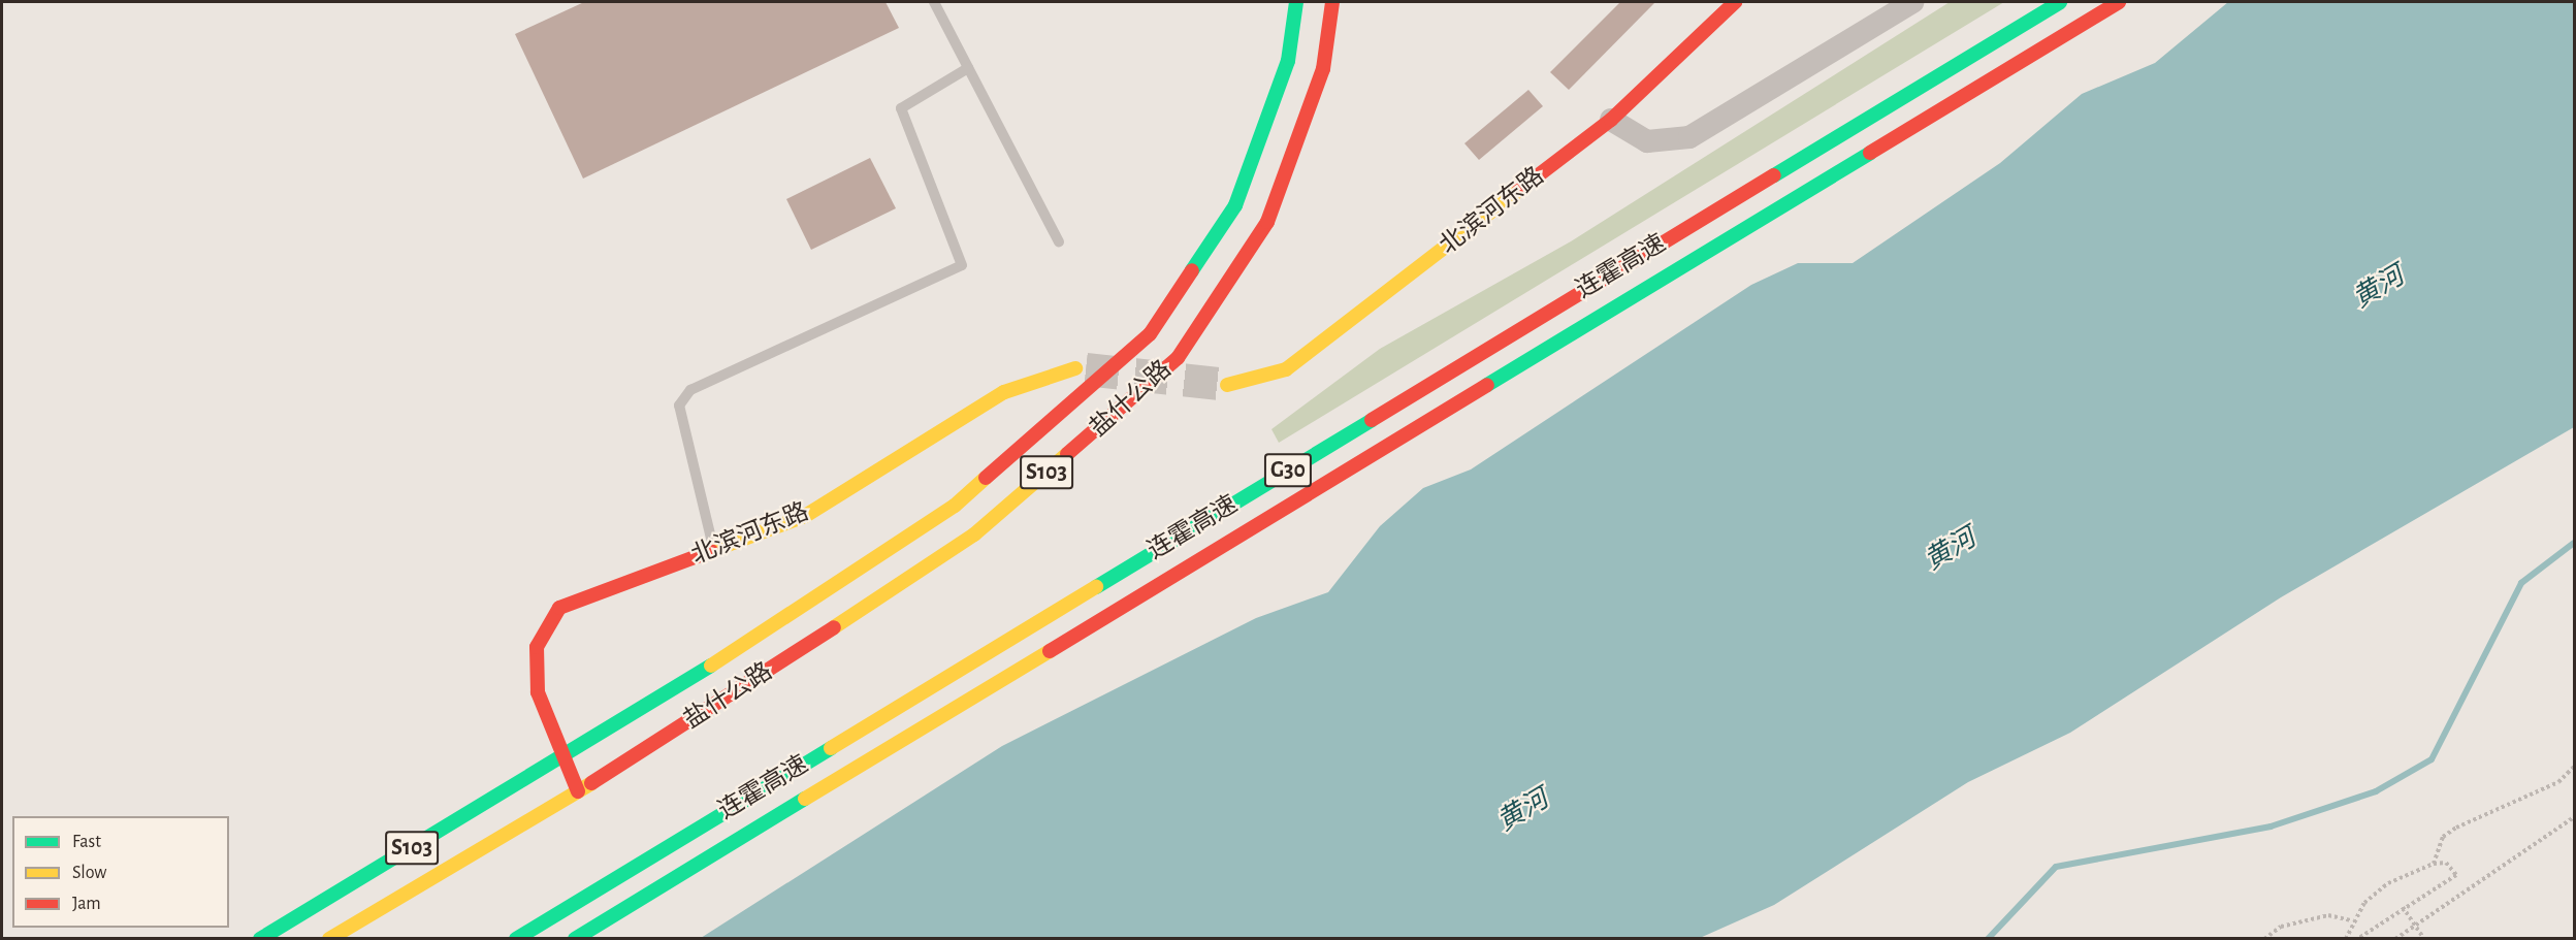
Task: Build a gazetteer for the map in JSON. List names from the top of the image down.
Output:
{
  "streets": {
    "main road": [
      "北滨河东路",
      "连霍高速",
      "盐什公路",
      "G30",
      "S103"
    ]
  },
  "crossings": [
    ["北滨河东路", "盐什公路"],
    ["北滨河东路", "S103"],
    ["盐什公路", "S103"]
  ],
  "water": ["黄河"],
  "legend": ["Fast", "Slow", "Jam"]
}
